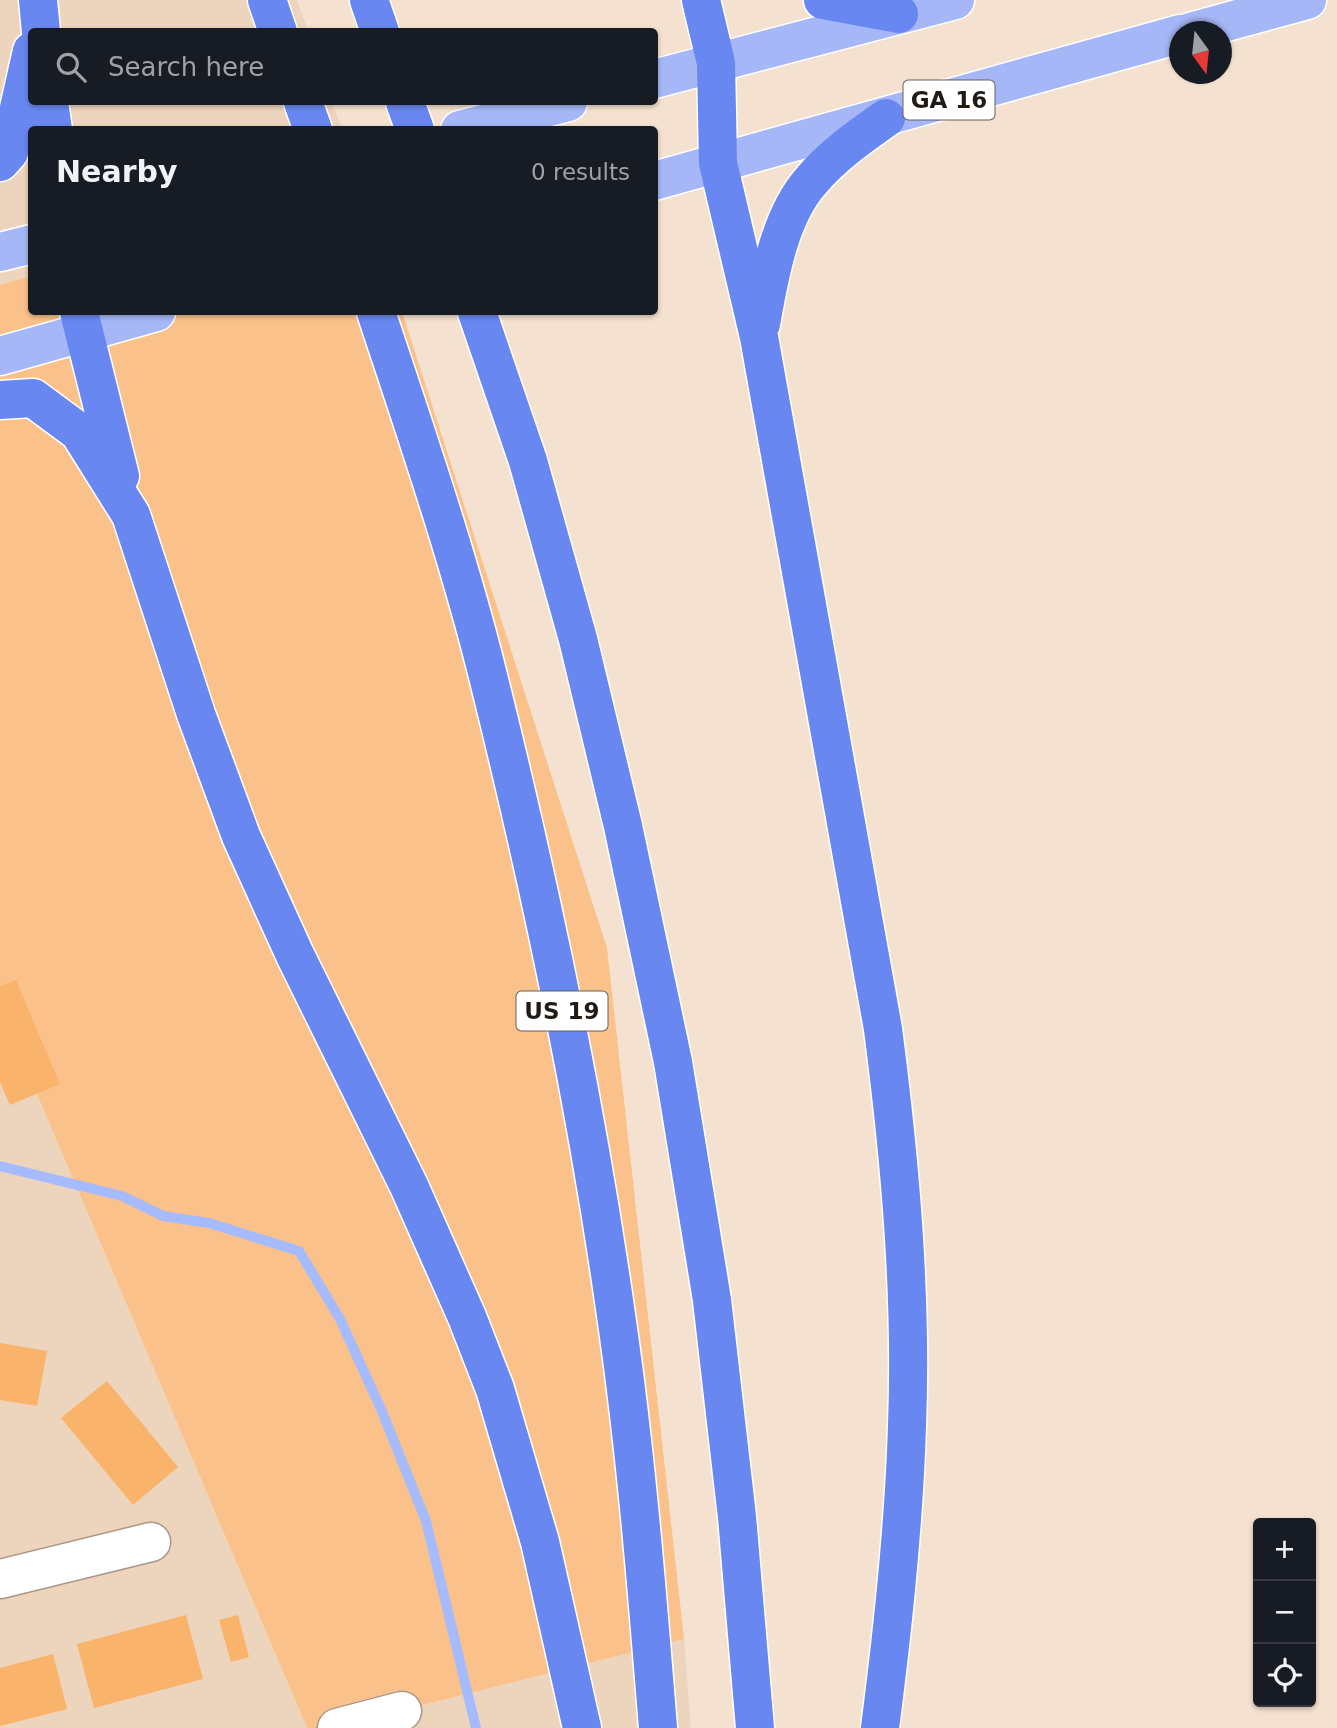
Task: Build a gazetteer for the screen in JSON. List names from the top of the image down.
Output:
{
  "streets": {
    "highway": ["US 19"],
    "main road": ["GA 16"]
  },
  "north": "bottom",
  "page": {
    "search": "Search here",
    "heading": ["Nearby", "0 results"],
    "map_buttons": ["+", "−"]
  }
}
